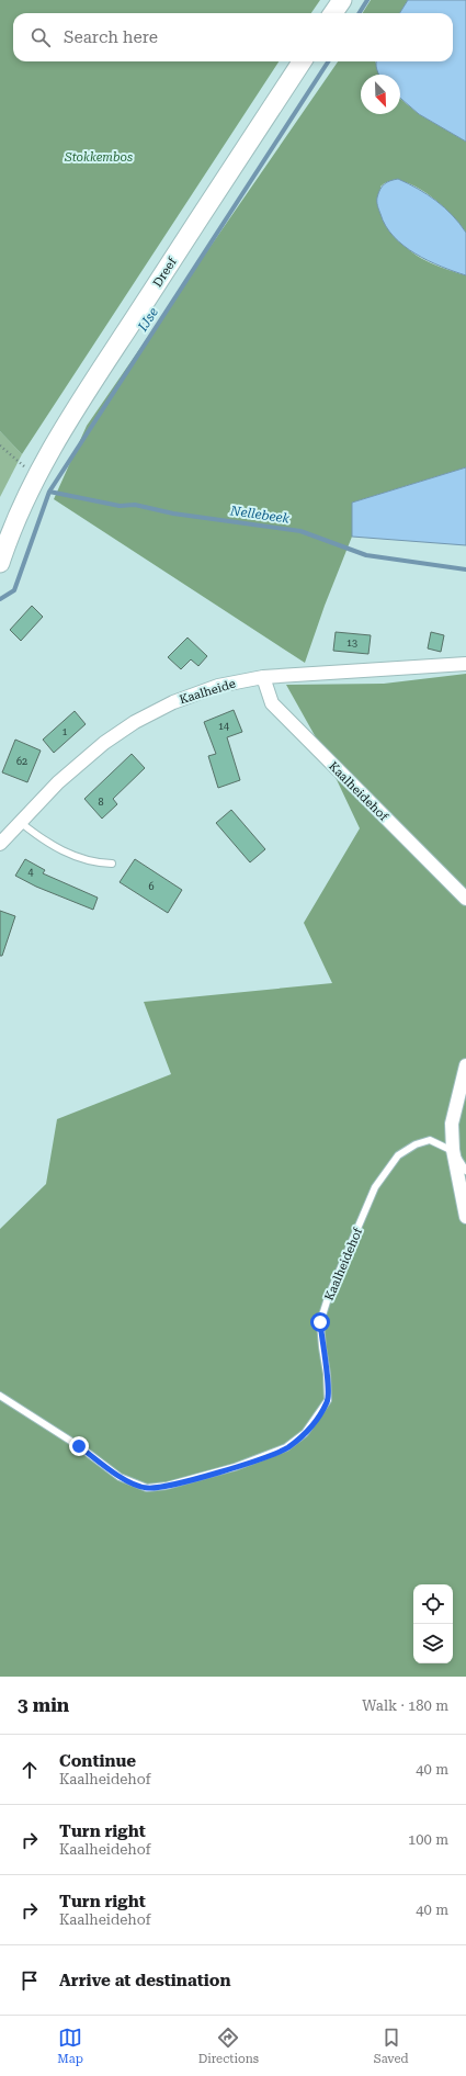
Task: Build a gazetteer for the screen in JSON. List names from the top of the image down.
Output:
{
  "streets": {
    "main road": ["Dreef"],
    "street": ["Kaalheide", "Kaalheidehof"]
  },
  "crossings": [
    ["Kaalheide", "Kaalheidehof"]
  ],
  "water": ["IJse", "Nellebeek"],
  "parks": ["Stokkembos"],
  "house_numbers": [
    "13",
    "14",
    "1",
    "62",
    "8",
    "4",
    "6"
  ],
  "north": "bottom right",
  "page": {
    "search": "Search here",
    "heading": ["3 min", "Walk · 180 m"],
    "list": [
      ["Continue", "Kaalheidehof", "40 m"],
      ["Turn right", "Kaalheidehof", "100 m"],
      ["Turn right", "Kaalheidehof", "40 m"],
      "Arrive at destination"
    ],
    "nav": ["Map", "Directions", "Saved"]
  }
}
